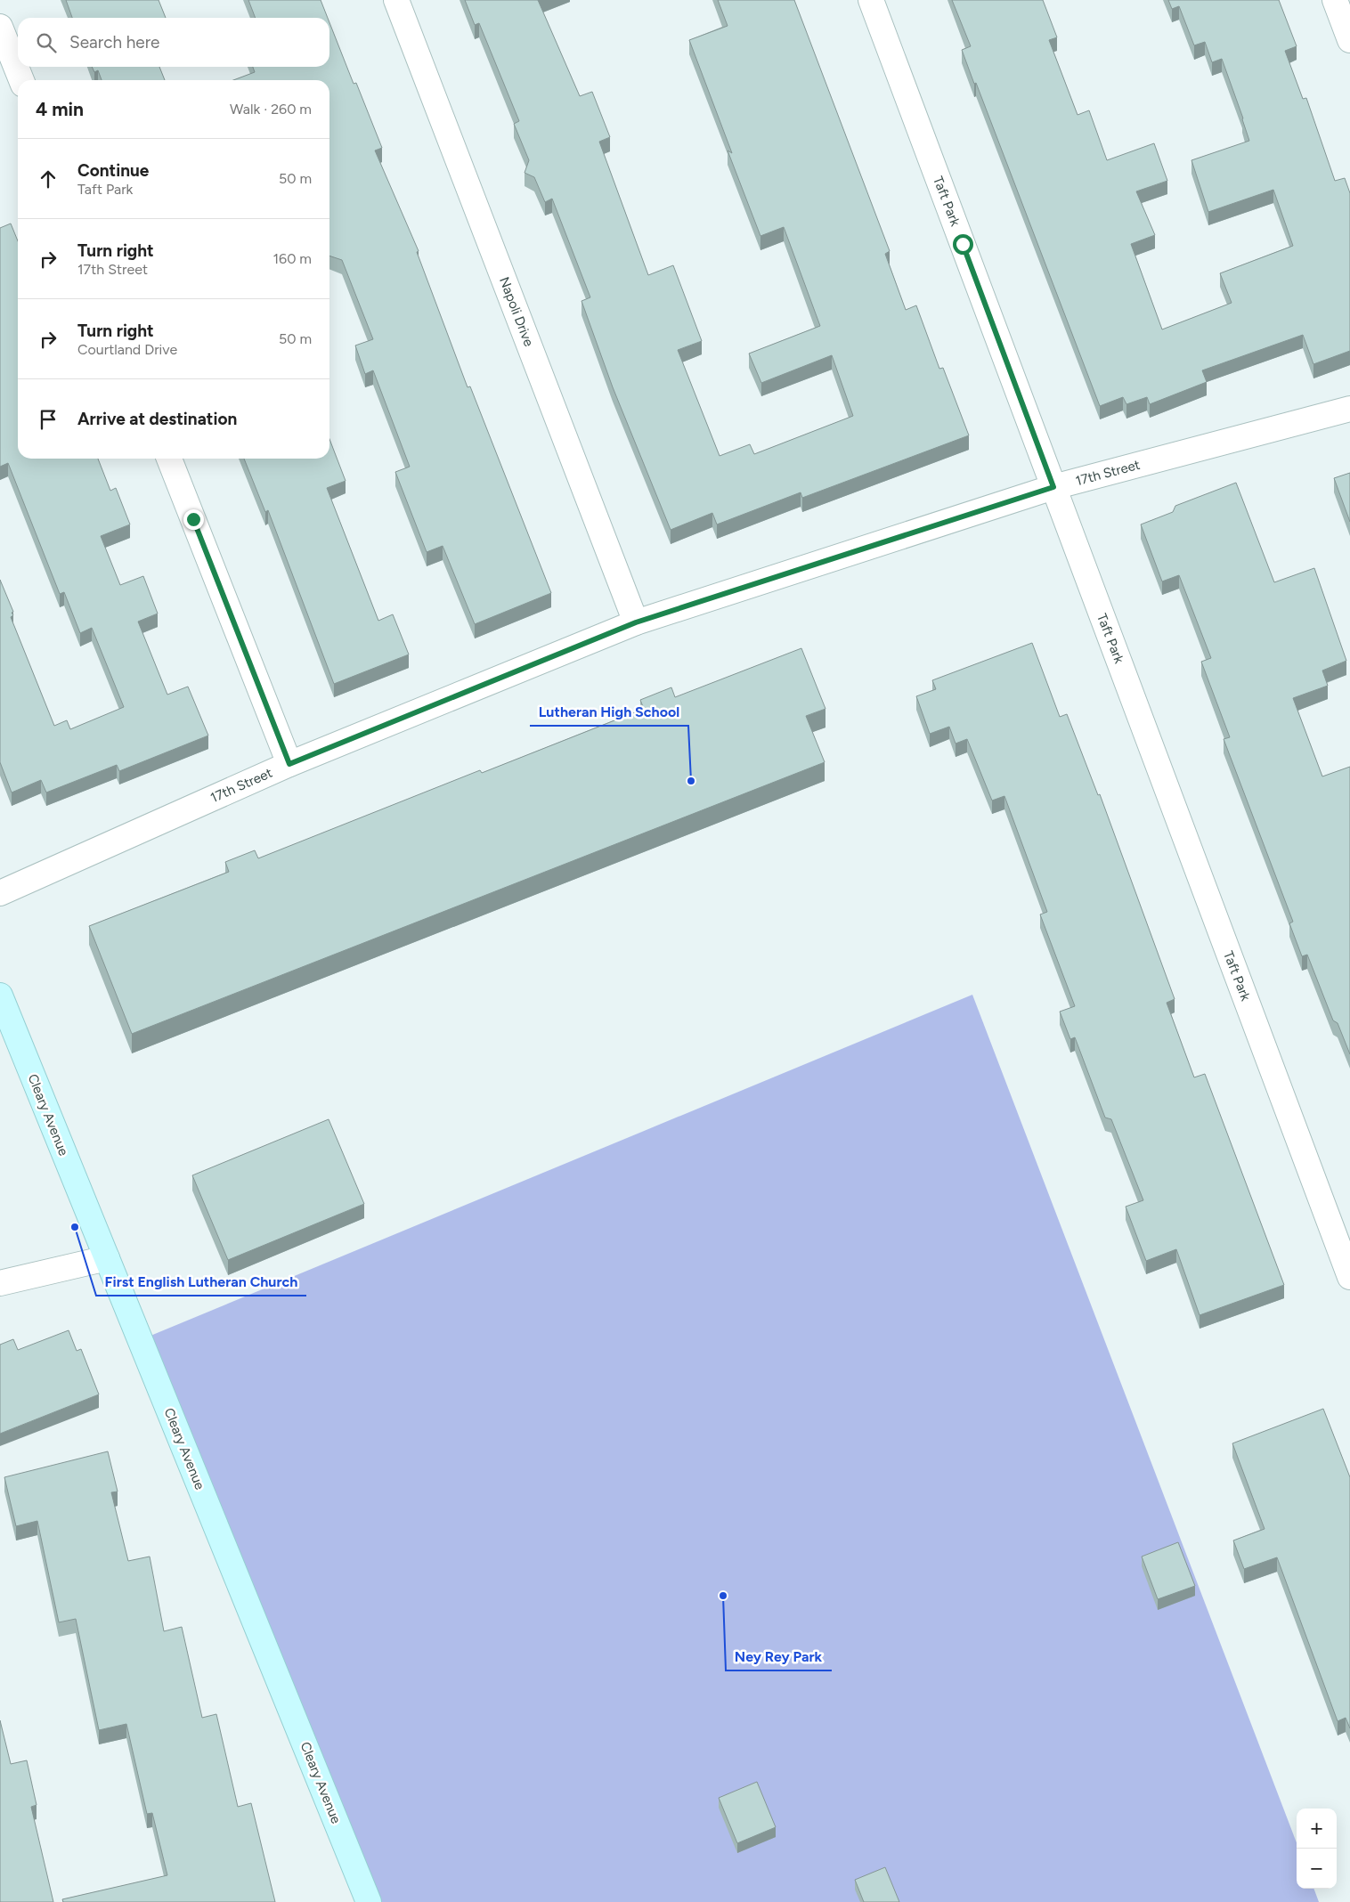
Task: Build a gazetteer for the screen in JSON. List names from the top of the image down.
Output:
{
  "streets": {
    "street": [
      "Taft Park",
      "Napoli Drive",
      "17th Street",
      "Cleary Avenue"
    ]
  },
  "crossings": [
    ["Taft Park", "17th Street"],
    ["Napoli Drive", "17th Street"]
  ],
  "places": ["Lutheran High School", "First English Lutheran Church", "Ney Rey Park"],
  "page": {
    "search": "Search here",
    "heading": ["4 min", "Walk · 260 m"],
    "list": [
      ["Continue", "Taft Park", "50 m"],
      ["Turn right", "17th Street", "160 m"],
      ["Turn right", "Courtland Drive", "50 m"],
      "Arrive at destination"
    ],
    "map_buttons": ["+", "−"]
  }
}
